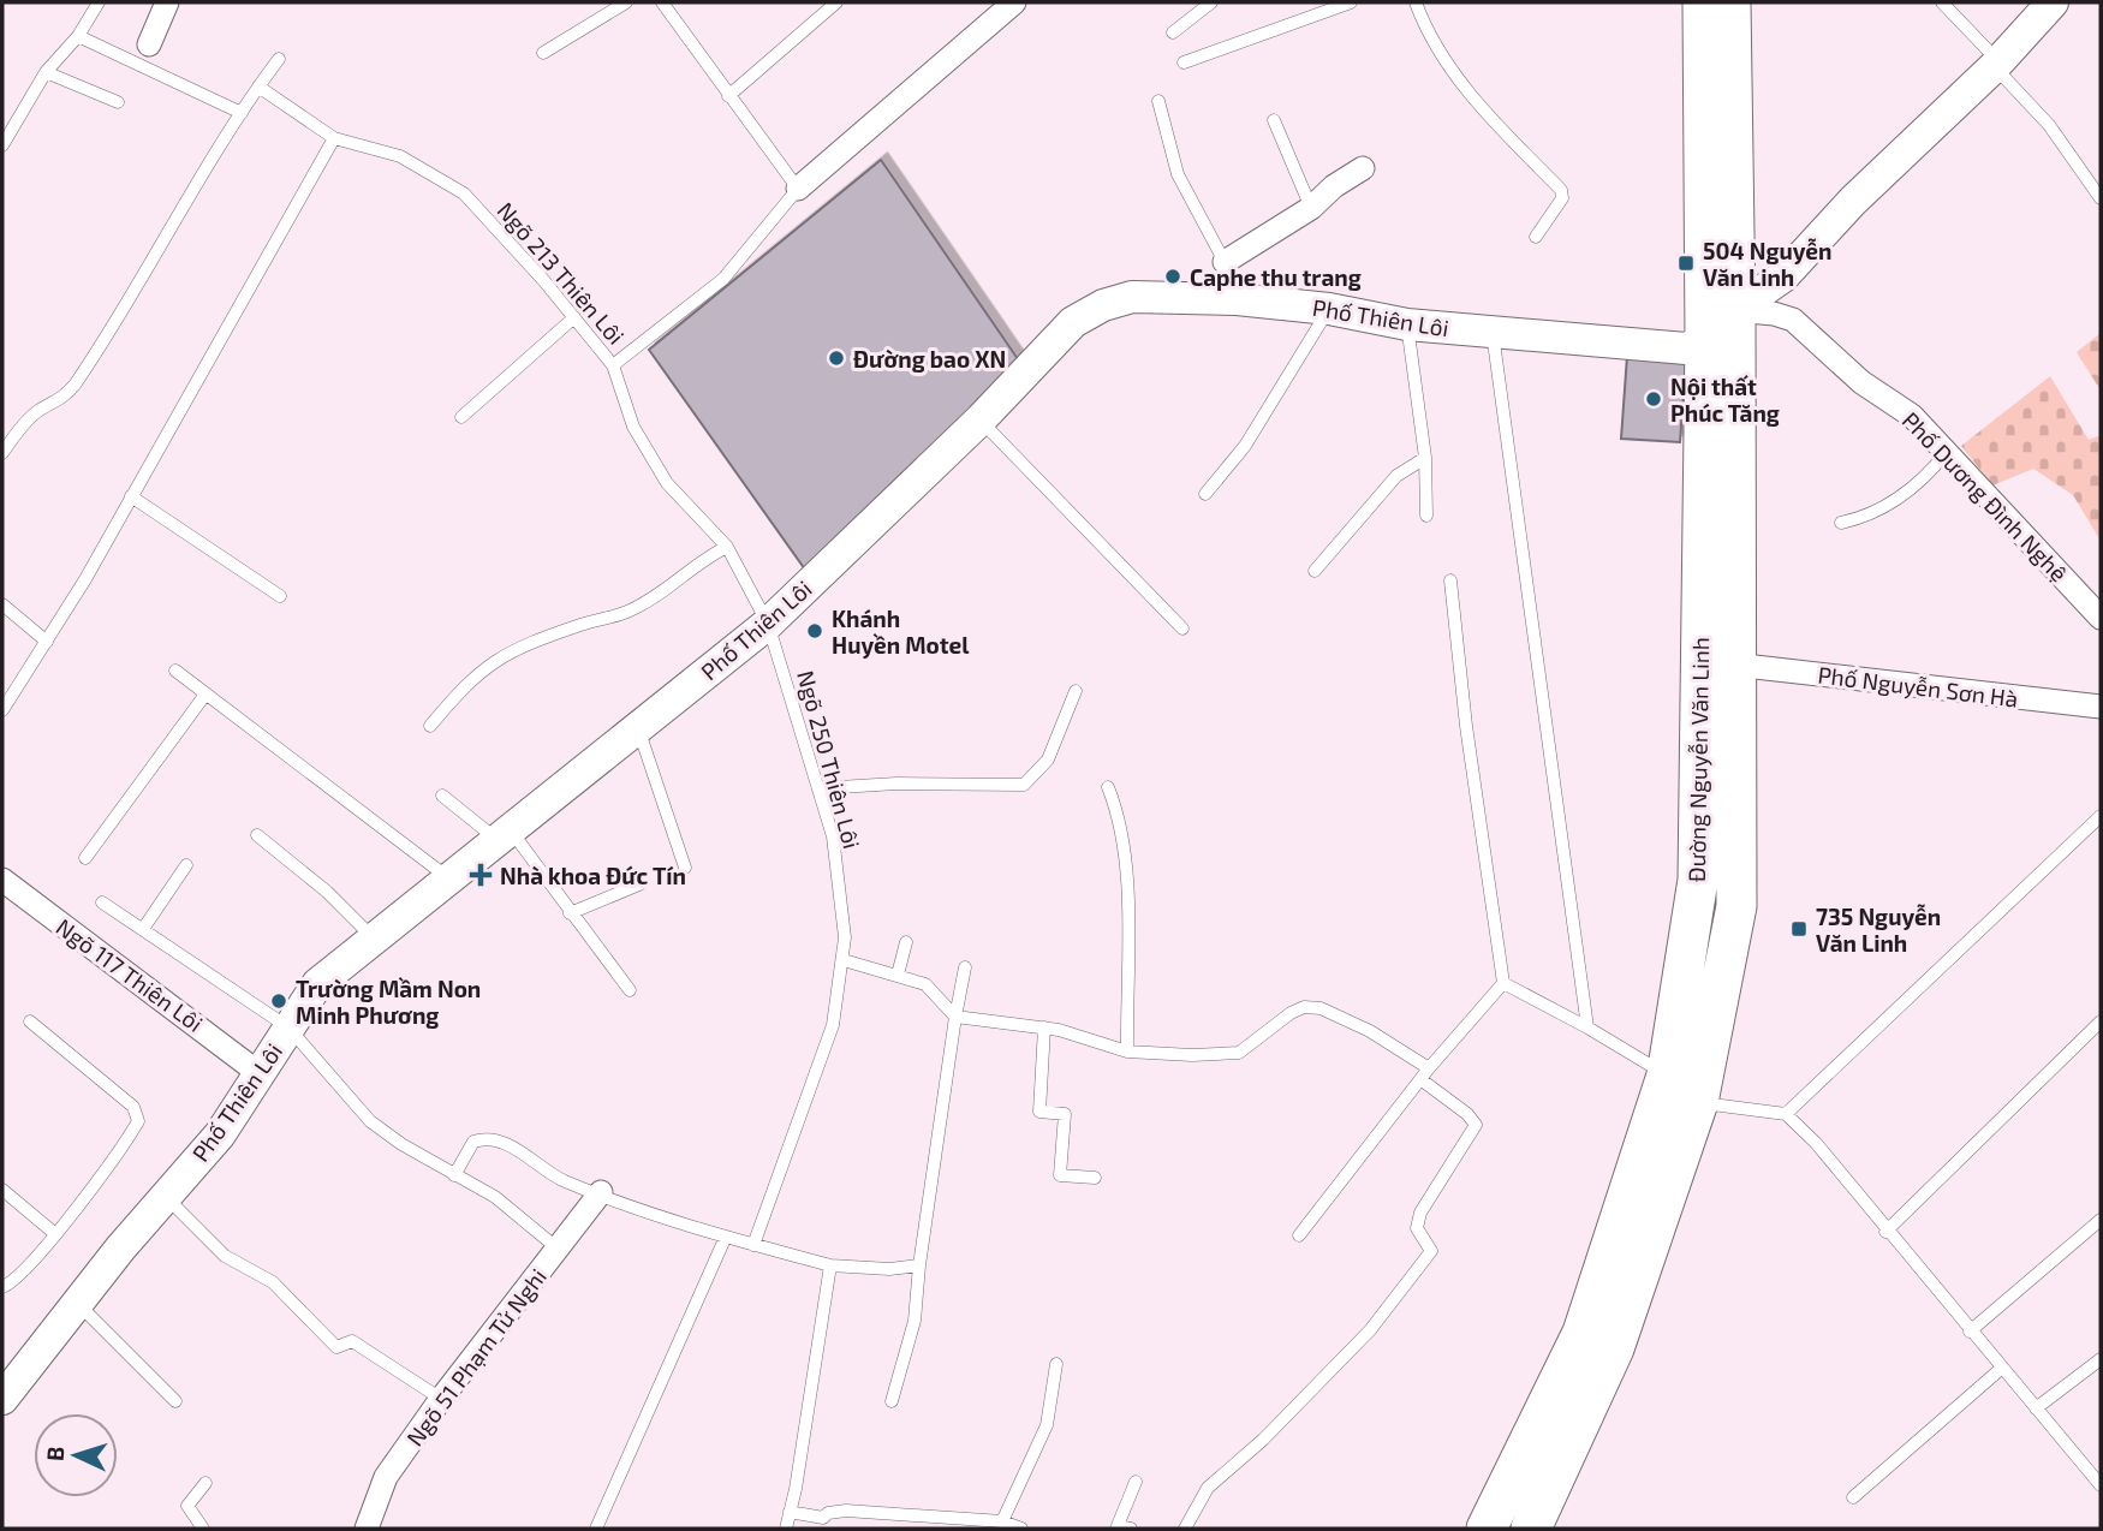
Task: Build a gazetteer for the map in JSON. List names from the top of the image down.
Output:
{
  "streets": {
    "highway": ["Đường Nguyễn Văn Linh"],
    "main road": ["Phố Thiên Lôi"],
    "street": [
      "Phố Dương Đình Nghệ",
      "Phố Nguyễn Sơn Hà",
      "Ngõ 117 Thiên Lôi",
      "Ngõ 51 Phạm Tử Nghi"
    ],
    "lane": ["Ngõ 213 Thiên Lôi", "Ngõ 250 Thiên Lôi"]
  },
  "crossings": [
    ["Ngõ 213 Thiên Lôi", "Phố Thiên Lôi"],
    ["Ngõ 213 Thiên Lôi", "Ngõ 250 Thiên Lôi"],
    ["Phố Thiên Lôi", "Ngõ 250 Thiên Lôi"],
    ["Phố Thiên Lôi", "Đường Nguyễn Văn Linh"],
    ["Phố Thiên Lôi", "Ngõ 117 Thiên Lôi"],
    ["Phố Dương Đình Nghệ", "Đường Nguyễn Văn Linh"],
    ["Phố Nguyễn Sơn Hà", "Đường Nguyễn Văn Linh"]
  ],
  "places": {
    "transit": ["504 Nguyễn Văn Linh", "735 Nguyễn Văn Linh"],
    "other": [
      "Caphe thu trang",
      "Đường bao XN",
      "Nội thất Phúc Tăng",
      "Khánh Huyền Motel",
      "Trường Mầm Non Minh Phương"
    ],
    "health": ["Nhà khoa Đức Tín"]
  },
  "north": "left"
}
